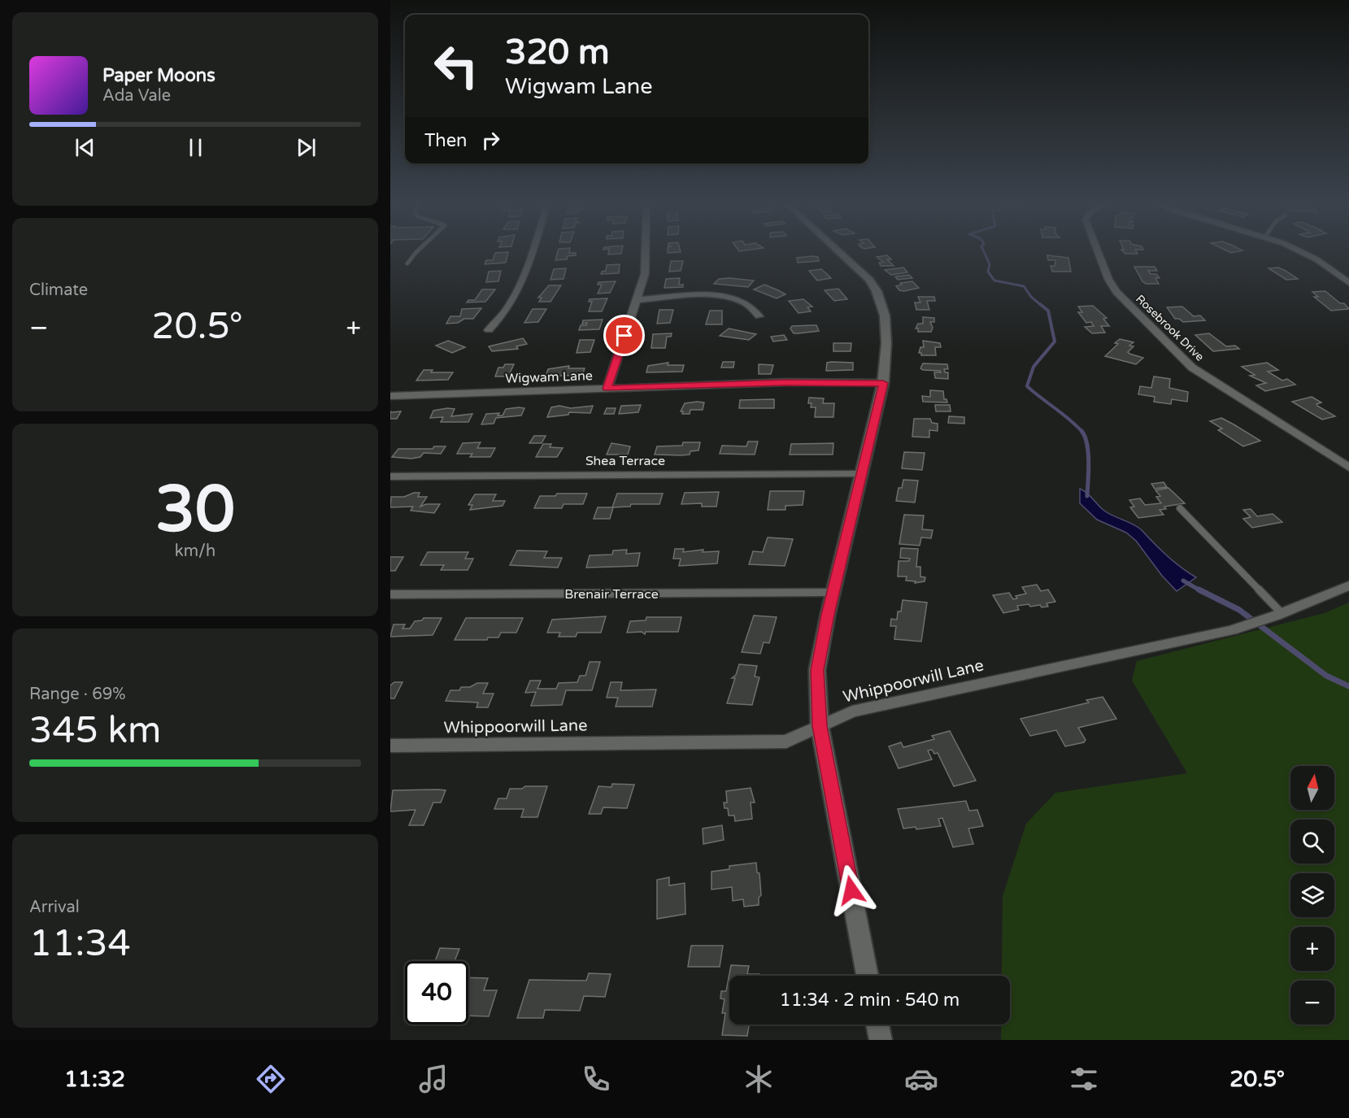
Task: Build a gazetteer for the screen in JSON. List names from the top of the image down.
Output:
{
  "streets": {
    "street": [
      "Rosebrook Drive",
      "Wigwam Lane",
      "Shea Terrace",
      "Brenair Terrace",
      "Whippoorwill Lane"
    ]
  },
  "north": "top",
  "page": {
    "turn": ["320 m", "Wigwam Lane"],
    "song": ["Paper Moons", "Ada Vale"],
    "then": "Then",
    "tile": [
      "Climate",
      ["30", "km/h"],
      ["Range · 69%", "345 km"],
      ["Arrival", "11:34"]
    ],
    "heat": ["−", "20.5°", "+"],
    "map_buttons": ["+", "−"],
    "limit": "40",
    "trip": "11:34 · 2 min · 540 m",
    "tabs": ["11:32", "20.5°"]
  }
}
